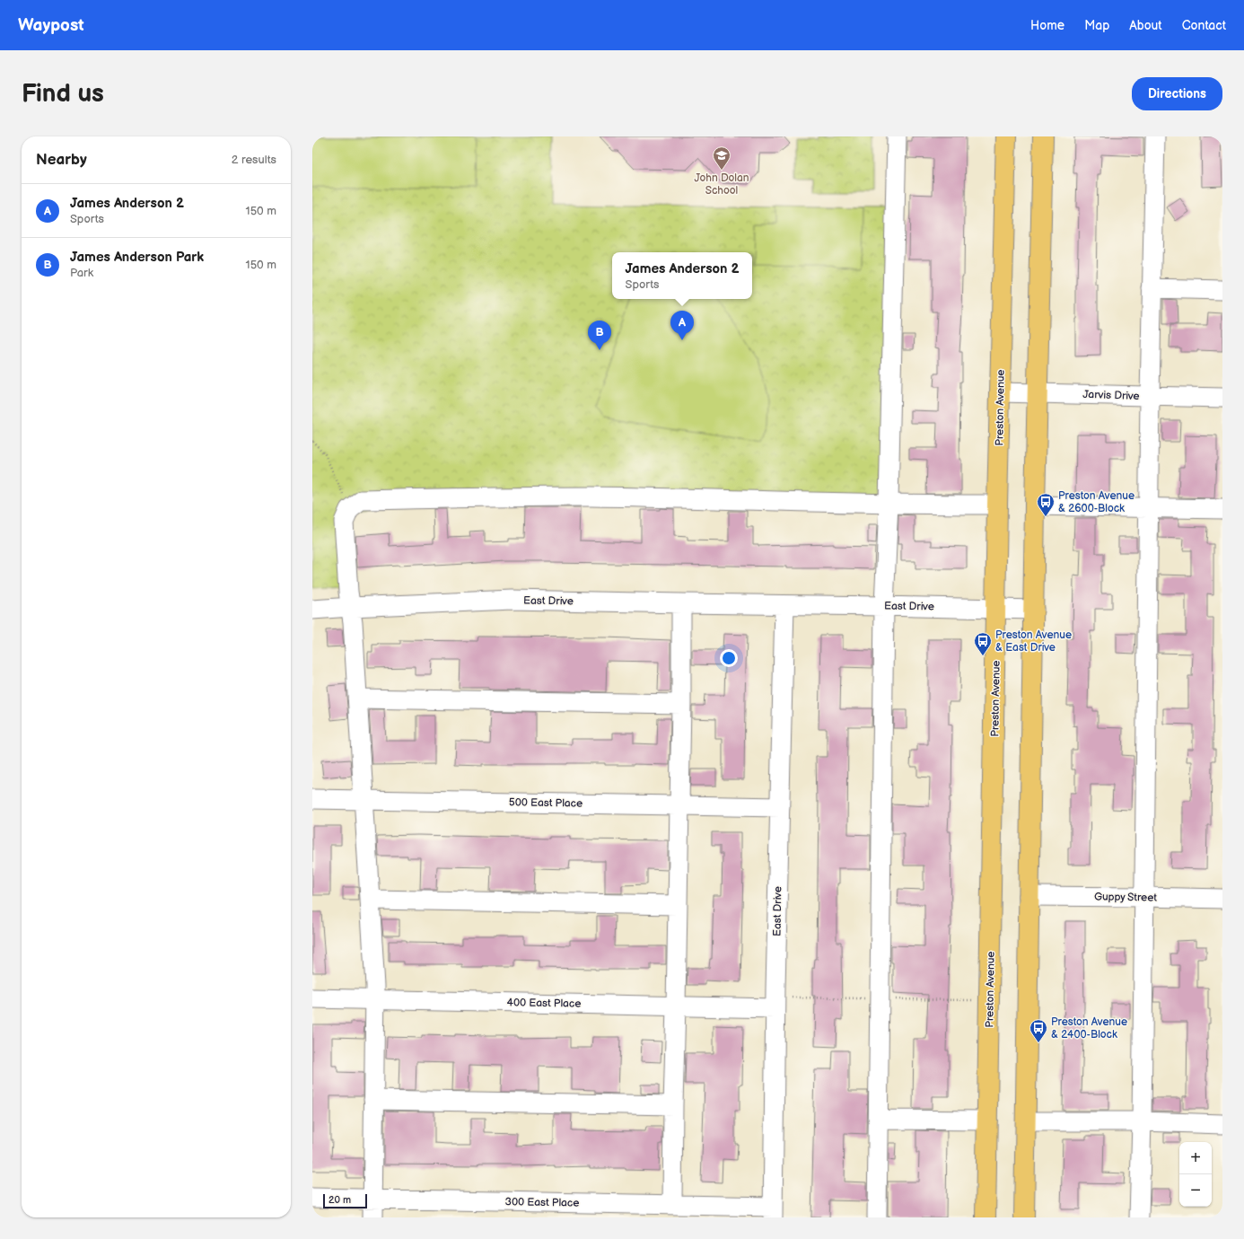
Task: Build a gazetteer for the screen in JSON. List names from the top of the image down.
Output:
{
  "streets": {
    "main road": ["Preston Avenue"],
    "street": [
      "Jarvis Drive",
      "East Drive",
      "500 East Place",
      "Guppy Street",
      "400 East Place",
      "300 East Place"
    ]
  },
  "crossings": [
    ["Jarvis Drive", "Preston Avenue"],
    ["Preston Avenue", "East Drive"],
    ["East Drive", "500 East Place"],
    ["East Drive", "400 East Place"],
    ["East Drive", "300 East Place"]
  ],
  "places": {
    "school or university": ["John Dolan School"],
    "bus stop": ["Preston Avenue & 2600-Block", "Preston Avenue & East Drive", "Preston Avenue & 2400-Block"]
  },
  "scale_bar": "20 m",
  "page": {
    "header": "Waypost",
    "nav": [
      "Home",
      "Map",
      "About",
      "Contact"
    ],
    "buttons": "Directions",
    "title": "Find us",
    "heading": ["Nearby", "2 results"],
    "list": [
      {
        "mark": "A",
        "name": "James Anderson 2",
        "note": "Sports",
        "value": "150 m"
      },
      {
        "mark": "B",
        "name": "James Anderson Park",
        "note": "Park",
        "value": "150 m"
      }
    ],
    "popup": ["James Anderson 2", "Sports"],
    "pins": ["A", "B"],
    "map_buttons": ["+", "−"],
    "scale": "20 m"
  }
}
